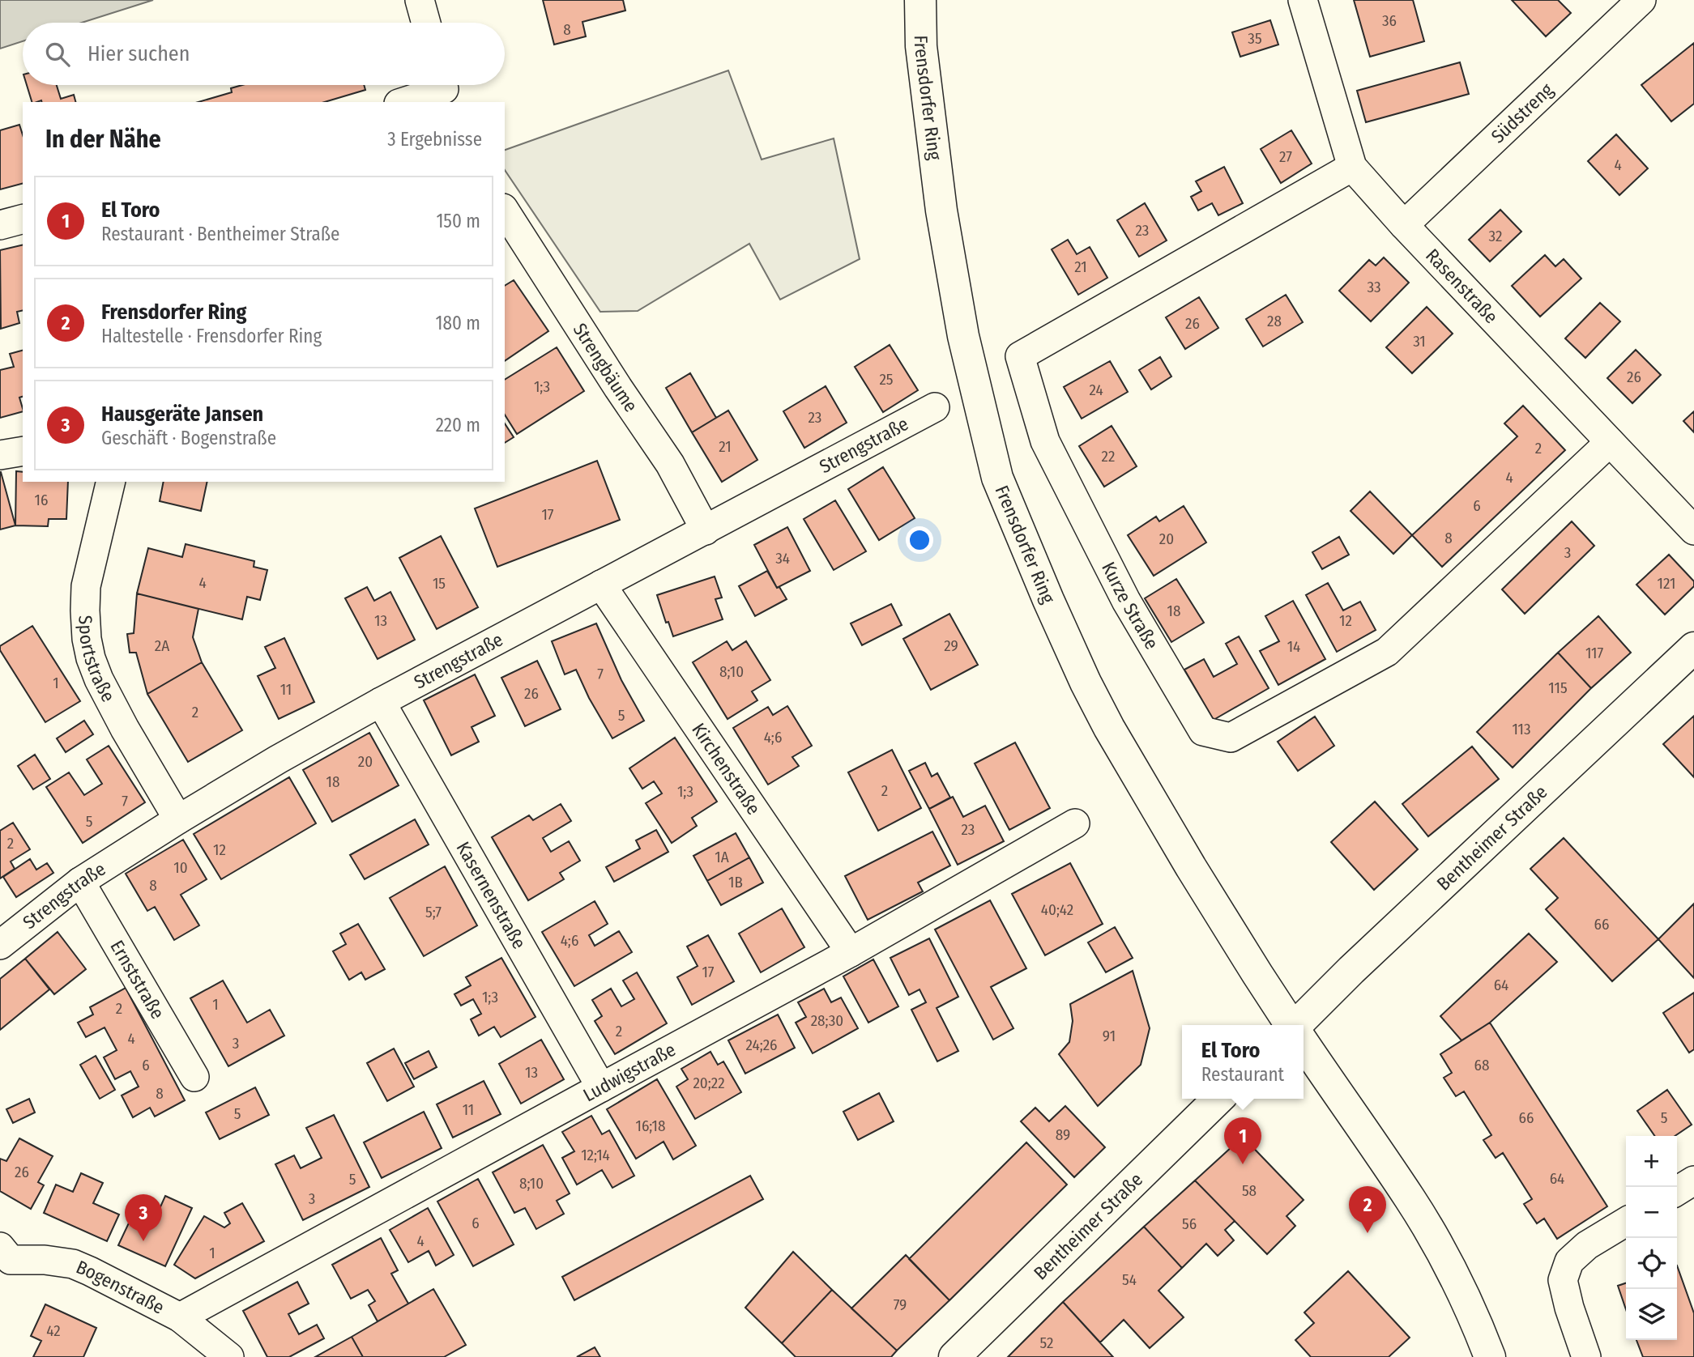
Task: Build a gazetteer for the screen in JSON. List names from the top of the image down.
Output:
{
  "streets": {
    "street": [
      "Frensdorfer Ring",
      "Südstreng",
      "Rasenstraße",
      "Strengbäume",
      "Strengstraße",
      "Kurze Straße",
      "Sportstraße",
      "Kirchenstraße",
      "Bentheimer Straße",
      "Kasernenstraße",
      "Ernststraße",
      "Ludwigstraße",
      "Bogenstraße"
    ]
  },
  "crossings": [
    ["Südstreng", "Rasenstraße"],
    ["Rasenstraße", "Kurze Straße"],
    ["Strengbäume", "Strengstraße"],
    ["Strengstraße", "Sportstraße"],
    ["Strengstraße", "Kirchenstraße"],
    ["Strengstraße", "Kasernenstraße"],
    ["Strengstraße", "Ernststraße"],
    ["Kirchenstraße", "Ludwigstraße"],
    ["Kasernenstraße", "Ludwigstraße"],
    ["Ludwigstraße", "Bogenstraße"]
  ],
  "house_numbers": [
    "36",
    "8",
    "35",
    "27",
    "4",
    "23",
    "32",
    "21",
    "33",
    "28",
    "26",
    "31",
    "26",
    "25",
    "1;3",
    "24",
    "23",
    "21",
    "2",
    "22",
    "4",
    "16",
    "6",
    "17",
    "8",
    "20",
    "3",
    "34",
    "4",
    "15",
    "121",
    "18",
    "13",
    "12",
    "2A",
    "29",
    "14",
    "117",
    "8;10",
    "7",
    "1",
    "115",
    "11",
    "26",
    "2",
    "5",
    "113",
    "4;6",
    "20",
    "18",
    "2",
    "1;3",
    "7",
    "5",
    "23",
    "2",
    "12",
    "1A",
    "10",
    "1B",
    "8",
    "40;42",
    "5;7",
    "66",
    "4;6",
    "17",
    "64",
    "1;3",
    "1",
    "2",
    "28;30",
    "2",
    "91",
    "4",
    "3",
    "24;26",
    "6",
    "68",
    "13",
    "20;22",
    "8",
    "11",
    "5",
    "66",
    "5",
    "16;18",
    "89",
    "12;14",
    "26",
    "64",
    "5",
    "8;10",
    "58",
    "3",
    "6",
    "56",
    "4",
    "1",
    "54",
    "79",
    "42",
    "52"
  ],
  "page": {
    "search": "Hier suchen",
    "heading": ["In der Nähe", "3 Ergebnisse"],
    "list": [
      {
        "mark": "1",
        "name": "El Toro",
        "note": "Restaurant · Bentheimer Straße",
        "value": "150 m"
      },
      {
        "mark": "2",
        "name": "Frensdorfer Ring",
        "note": "Haltestelle · Frensdorfer Ring",
        "value": "180 m"
      },
      {
        "mark": "3",
        "name": "Hausgeräte Jansen",
        "note": "Geschäft · Bogenstraße",
        "value": "220 m"
      }
    ],
    "popup": ["El Toro", "Restaurant"],
    "pins": ["1", "2", "3"],
    "map_buttons": ["+", "−"]
  }
}
